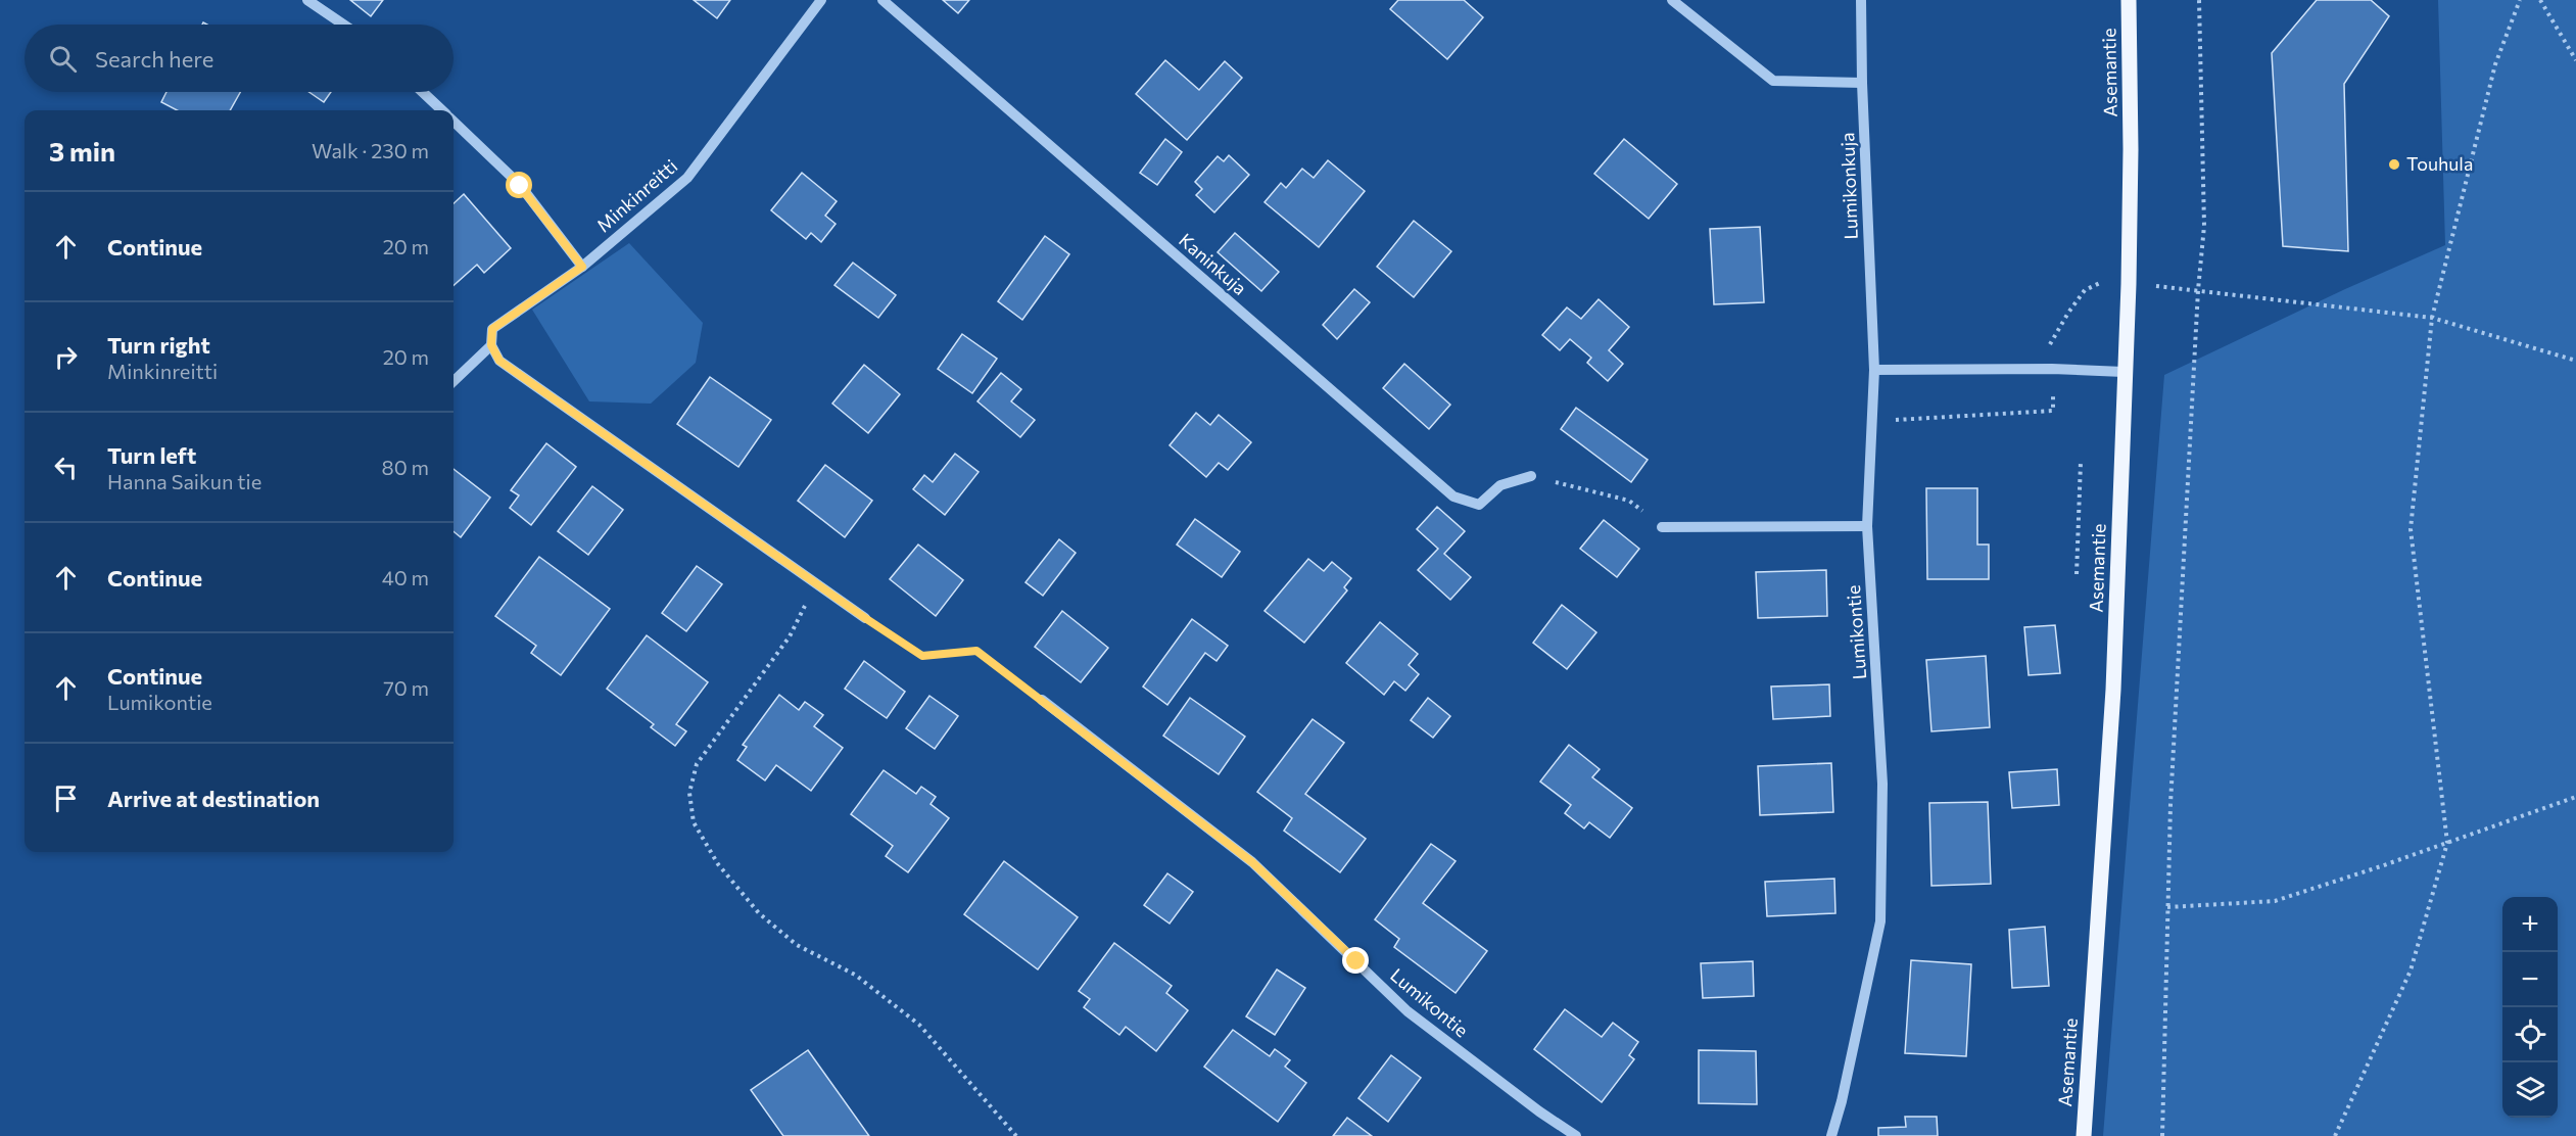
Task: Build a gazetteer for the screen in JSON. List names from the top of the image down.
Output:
{
  "streets": {
    "main road": ["Asemantie"],
    "street": [
      "Lumikonkuja",
      "Minkinreitti",
      "Kaninkuja",
      "Lumikontie"
    ]
  },
  "crossings": [
    ["Lumikonkuja", "Lumikontie"]
  ],
  "places": ["Touhula"],
  "page": {
    "search": "Search here",
    "heading": ["3 min", "Walk · 230 m"],
    "list": [
      ["Continue", "20 m"],
      ["Turn right", "Minkinreitti", "20 m"],
      ["Turn left", "Hanna Saikun tie", "80 m"],
      ["Continue", "40 m"],
      ["Continue", "Lumikontie", "70 m"],
      "Arrive at destination"
    ],
    "map_buttons": ["+", "−"]
  }
}
